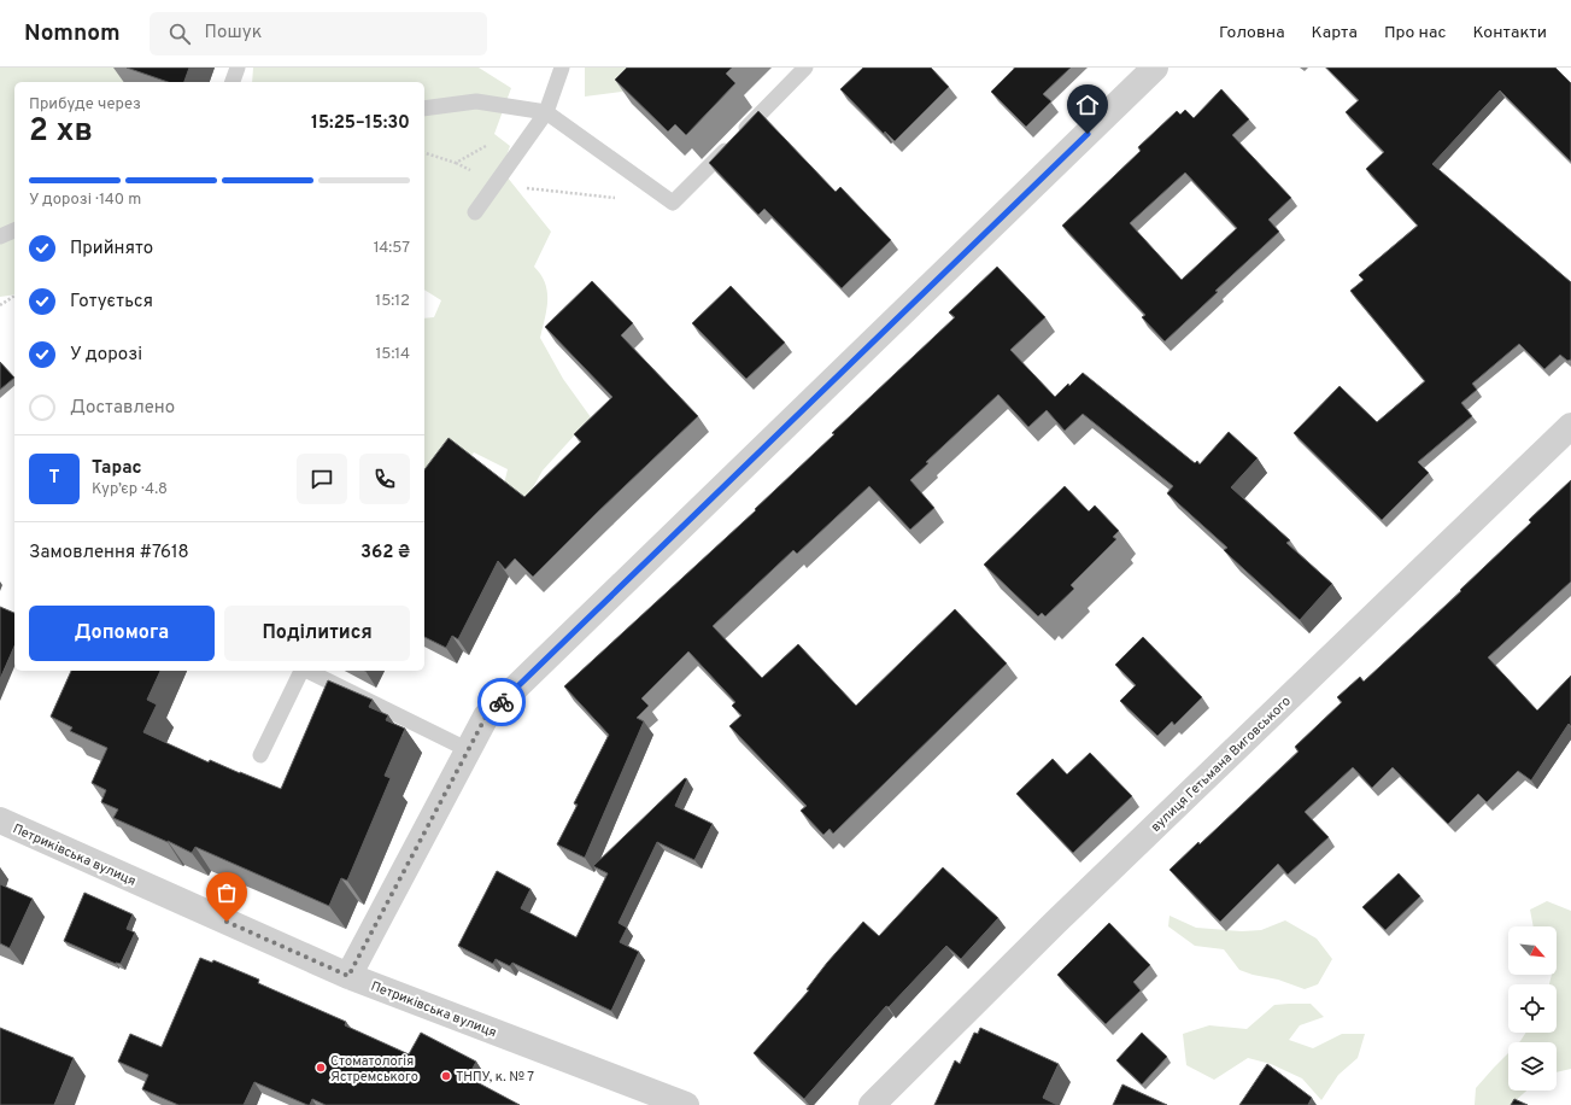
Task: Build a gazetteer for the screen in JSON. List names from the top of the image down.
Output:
{
  "streets": {
    "street": ["вулиця Гетьмана Виговського", "Петриківська вулиця"]
  },
  "places": ["Стоматологія Ястремського", "ТНПУ, к. № 7"],
  "north": "bottom right",
  "page": {
    "header": "Nomnom",
    "search": "Пошук",
    "nav": [
      "Головна",
      "Карта",
      "Про нас",
      "Контакти"
    ],
    "heading": ["2 хв", "Прибуде через", "15:25–15:30"],
    "panel": [
      "Тарас",
      "Кур’єр · 4.8",
      "Замовлення #7618",
      "362 ₴"
    ],
    "bar": "У дорозі · 140 m",
    "list": [
      ["Прийнято", "14:57"],
      ["Готується", "15:12"],
      ["У дорозі", "15:14"],
      "Доставлено"
    ],
    "round": "Т",
    "buttons": ["Допомога", "Поділитися"]
  }
}
